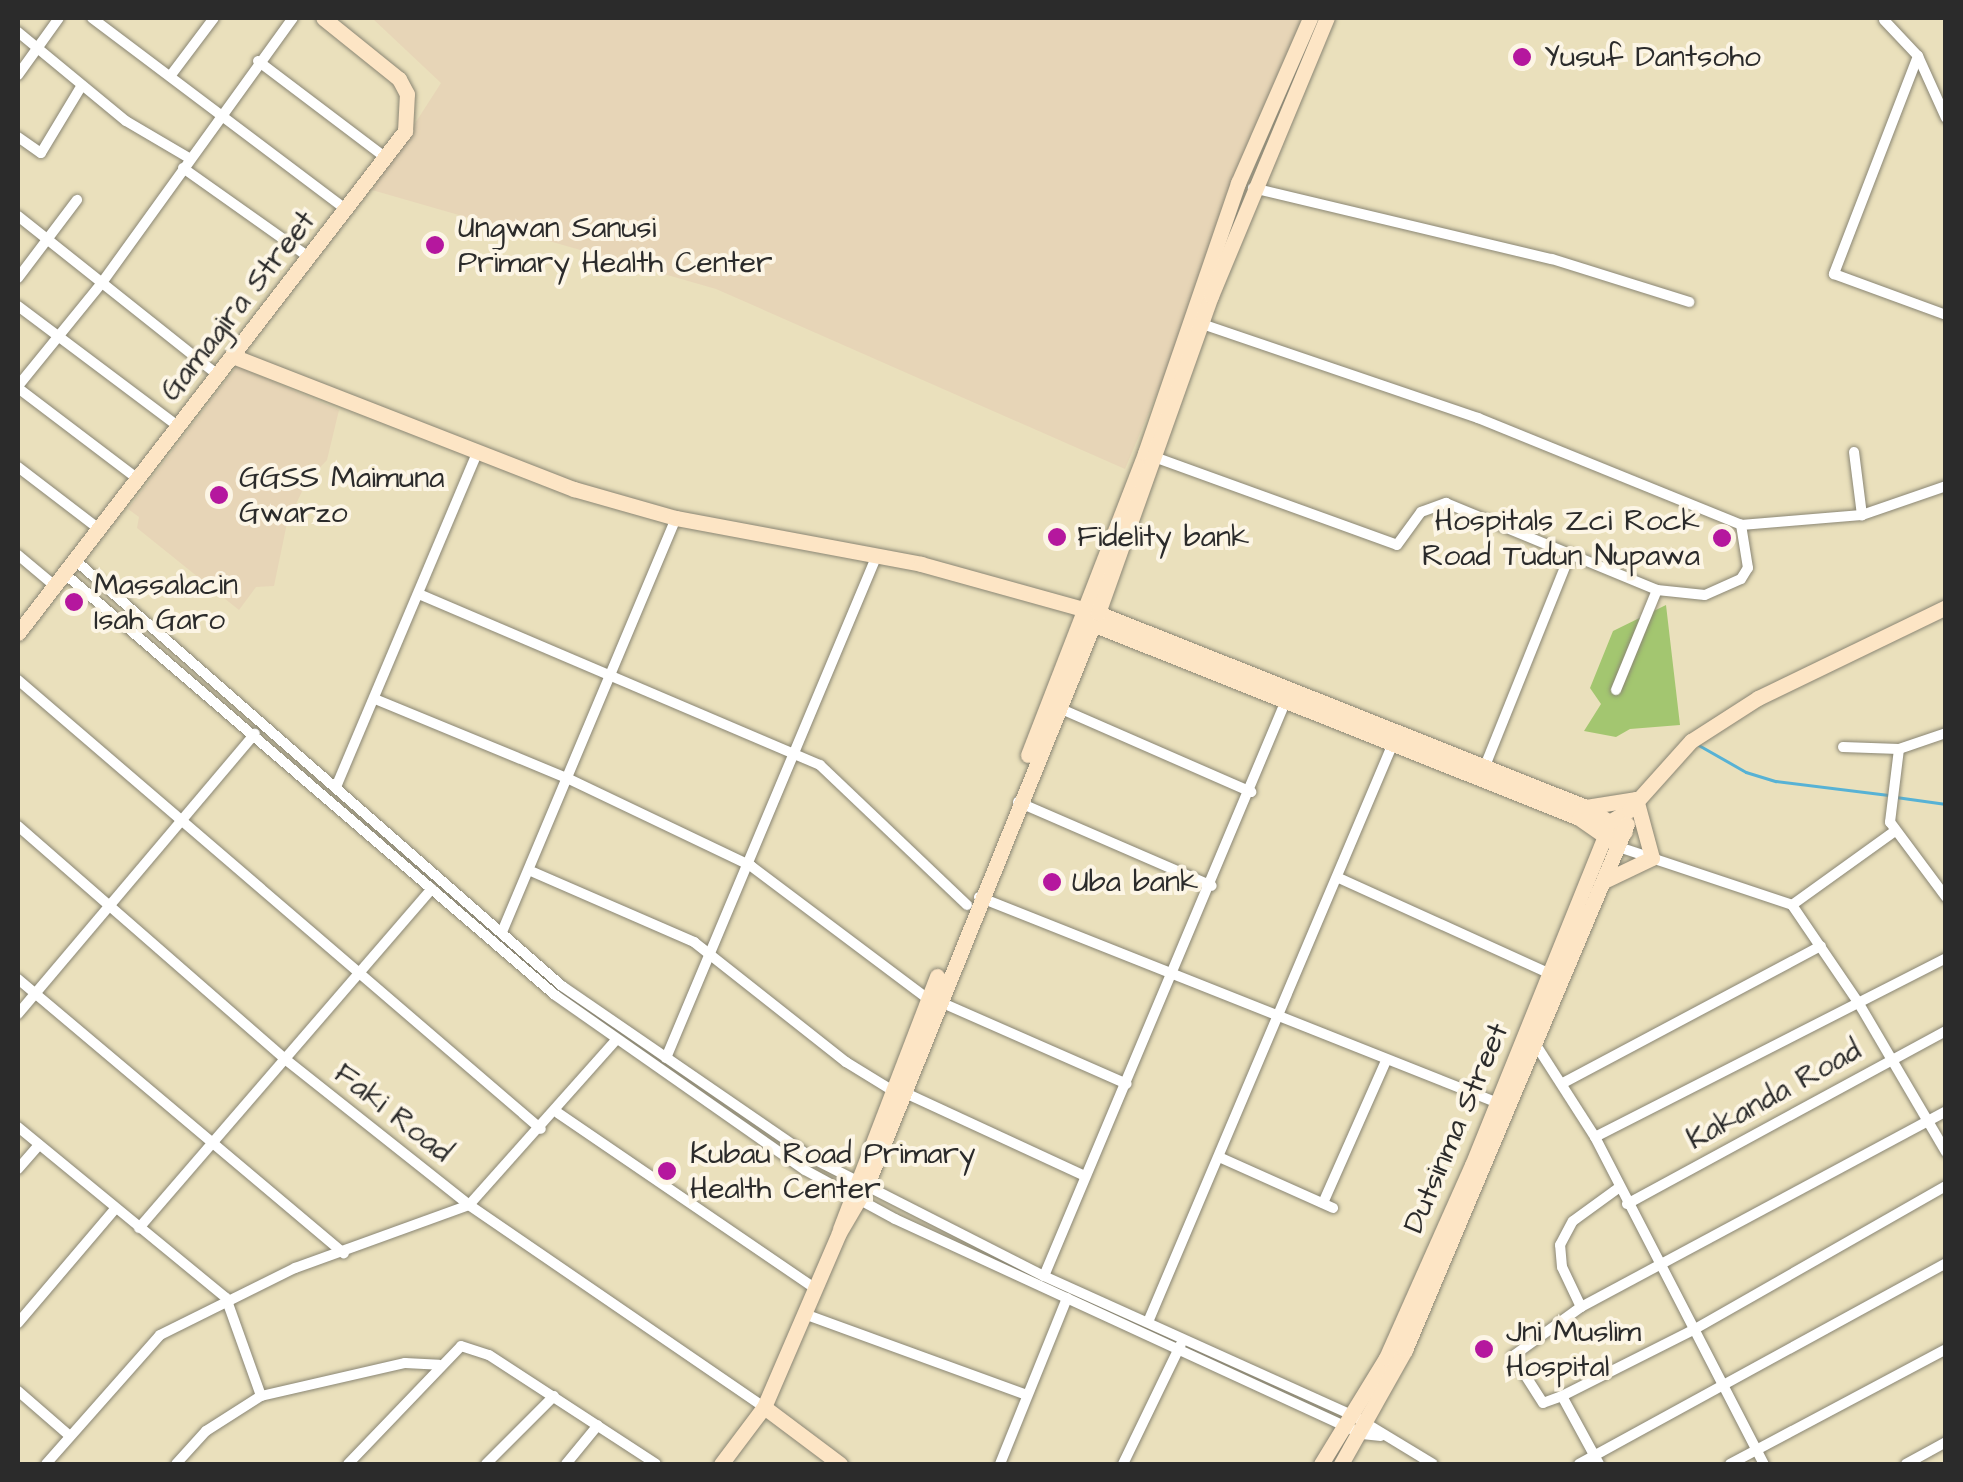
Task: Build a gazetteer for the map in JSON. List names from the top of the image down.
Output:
{
  "streets": {
    "street": [
      "Gamagira Street",
      "Kakanda Road",
      "Faki Road",
      "Dutsinma Street"
    ]
  },
  "places": [
    "Yusuf Dantsoho",
    "Ungwan Sanusi Primary Health Center",
    "GGSS Maimuna Gwarzo",
    "Fidelity bank",
    "Hospitals Zci Rock Road Tudun Nupawa",
    "Massalacin Isah Garo",
    "Uba bank",
    "Kubau Road Primary Health Center",
    "Jni Muslim Hospital"
  ]
}
